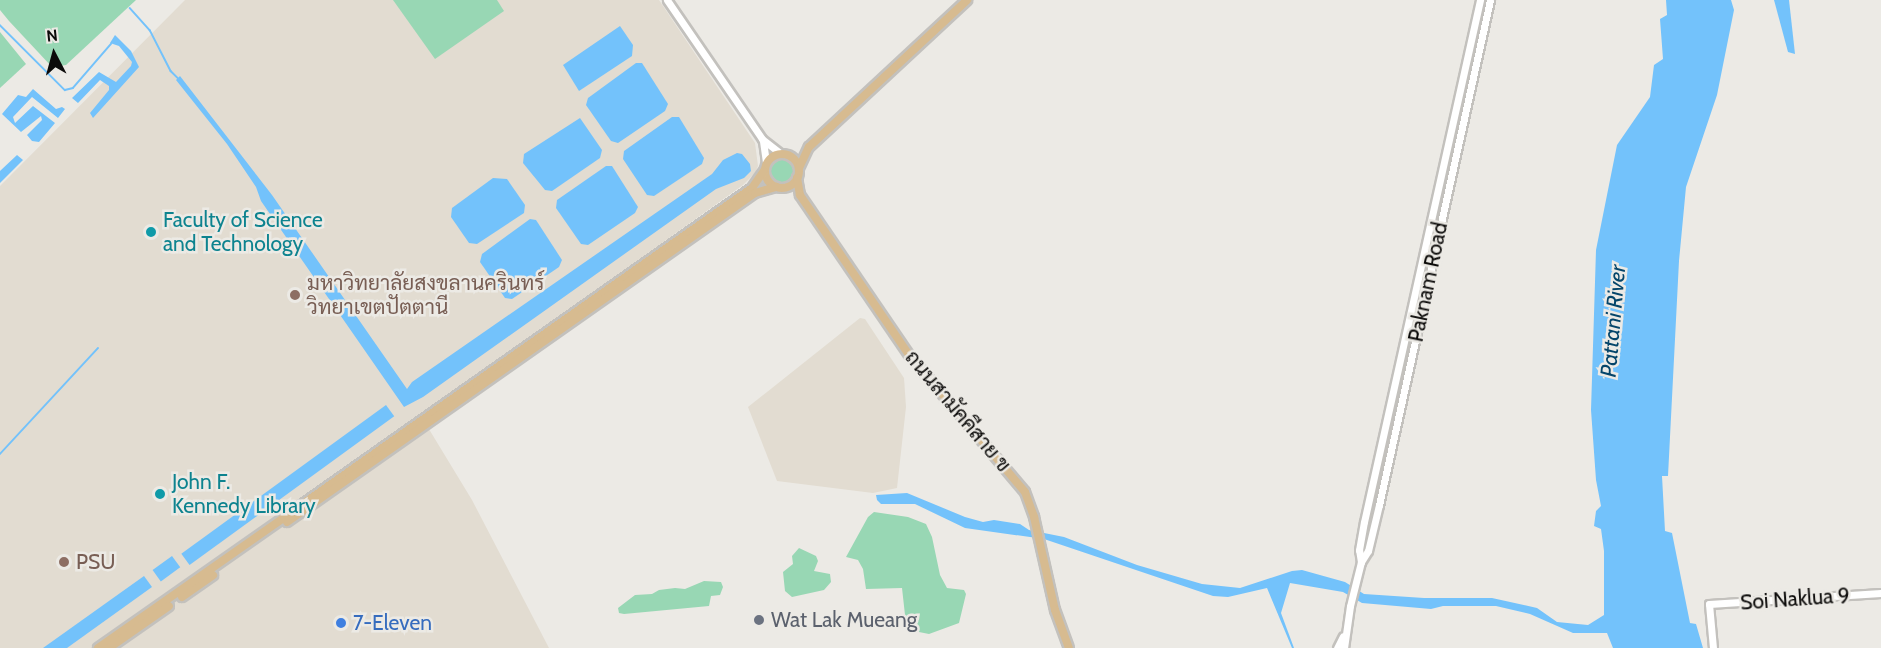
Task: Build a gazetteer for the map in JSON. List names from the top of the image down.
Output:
{
  "streets": {
    "main road": ["ถนนสามัคคีสาย ข"],
    "street": ["Paknam Road", "Soi Naklua 9"]
  },
  "water": ["Pattani River"],
  "places": [
    "Faculty of Science and Technology",
    "มหาวิทยาลัยสงขลานครินทร์ วิทยาเขตปัตตานี",
    "John F. Kennedy Library",
    "PSU",
    "Wat Lak Mueang",
    "7-Eleven"
  ],
  "north": "top"
}
